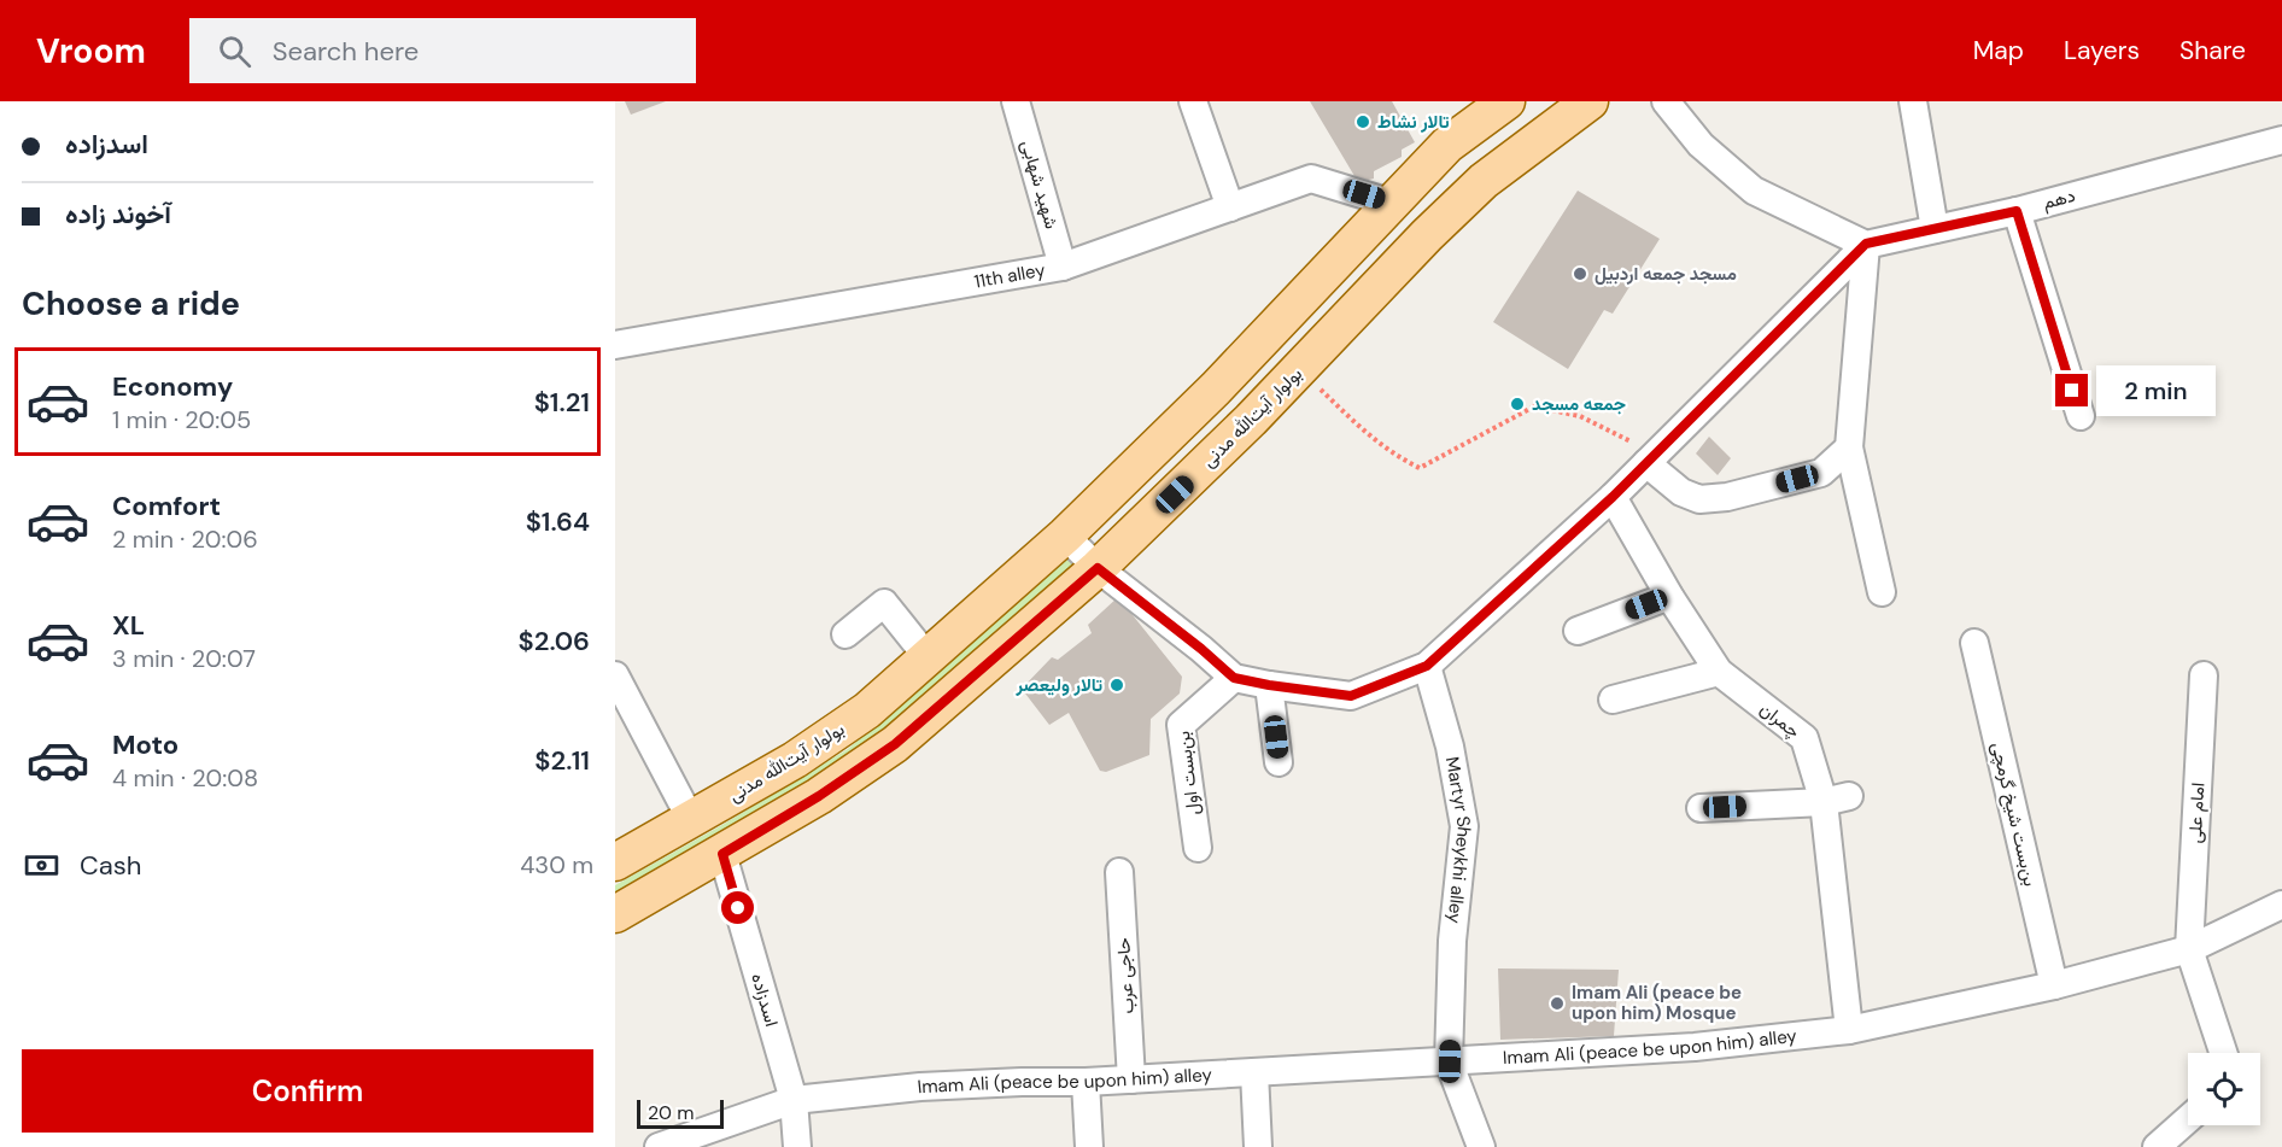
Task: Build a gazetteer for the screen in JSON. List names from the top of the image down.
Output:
{
  "streets": {
    "main road": ["بولوار آیت‌الله مدنی"],
    "street": [
      "شهید شهابی",
      "دهم",
      "11th alley",
      "چمران",
      "بن‌بست اول",
      "امام علی",
      "بن‌بست شیخ گرمچی",
      "Martyr Sheykhi alley",
      "حاجی عرب",
      "اسدزاده",
      "Imam Ali (peace be upon him) alley"
    ]
  },
  "crossings": [
    ["شهید شهابی", "11th alley"],
    ["11th alley", "بولوار آیت‌الله مدنی"],
    ["بولوار آیت‌الله مدنی", "اسدزاده"],
    ["چمران", "Imam Ali (peace be upon him) alley"],
    ["امام علی", "Imam Ali (peace be upon him) alley"],
    ["بن‌بست شیخ گرمچی", "Imam Ali (peace be upon him) alley"],
    ["Martyr Sheykhi alley", "Imam Ali (peace be upon him) alley"],
    ["حاجی عرب", "Imam Ali (peace be upon him) alley"],
    ["اسدزاده", "Imam Ali (peace be upon him) alley"]
  ],
  "places": [
    "تالار نشاط",
    "مسجد جمعه اردبیل",
    "جمعه مسجد",
    "تالار ولیعصر",
    "Imam Ali (peace be upon him) Mosque"
  ],
  "scale_bar": "20 m",
  "page": {
    "header": "Vroom",
    "search": "Search here",
    "nav": ["Map", "Layers", "Share"],
    "banner": ["اسدزاده", "آخوند زاده"],
    "heading": "Choose a ride",
    "list": [
      {
        "name": "Economy",
        "note": "1 min · 20:05",
        "value": "$1.21"
      },
      {
        "name": "Comfort",
        "note": "2 min · 20:06",
        "value": "$1.64"
      },
      {
        "name": "XL",
        "note": "3 min · 20:07",
        "value": "$2.06"
      },
      {
        "name": "Moto",
        "note": "4 min · 20:08",
        "value": "$2.11"
      }
    ],
    "bubble": "2 min",
    "pay": ["Cash", "430 m"],
    "buttons": "Confirm",
    "scale": "20 m"
  }
}
